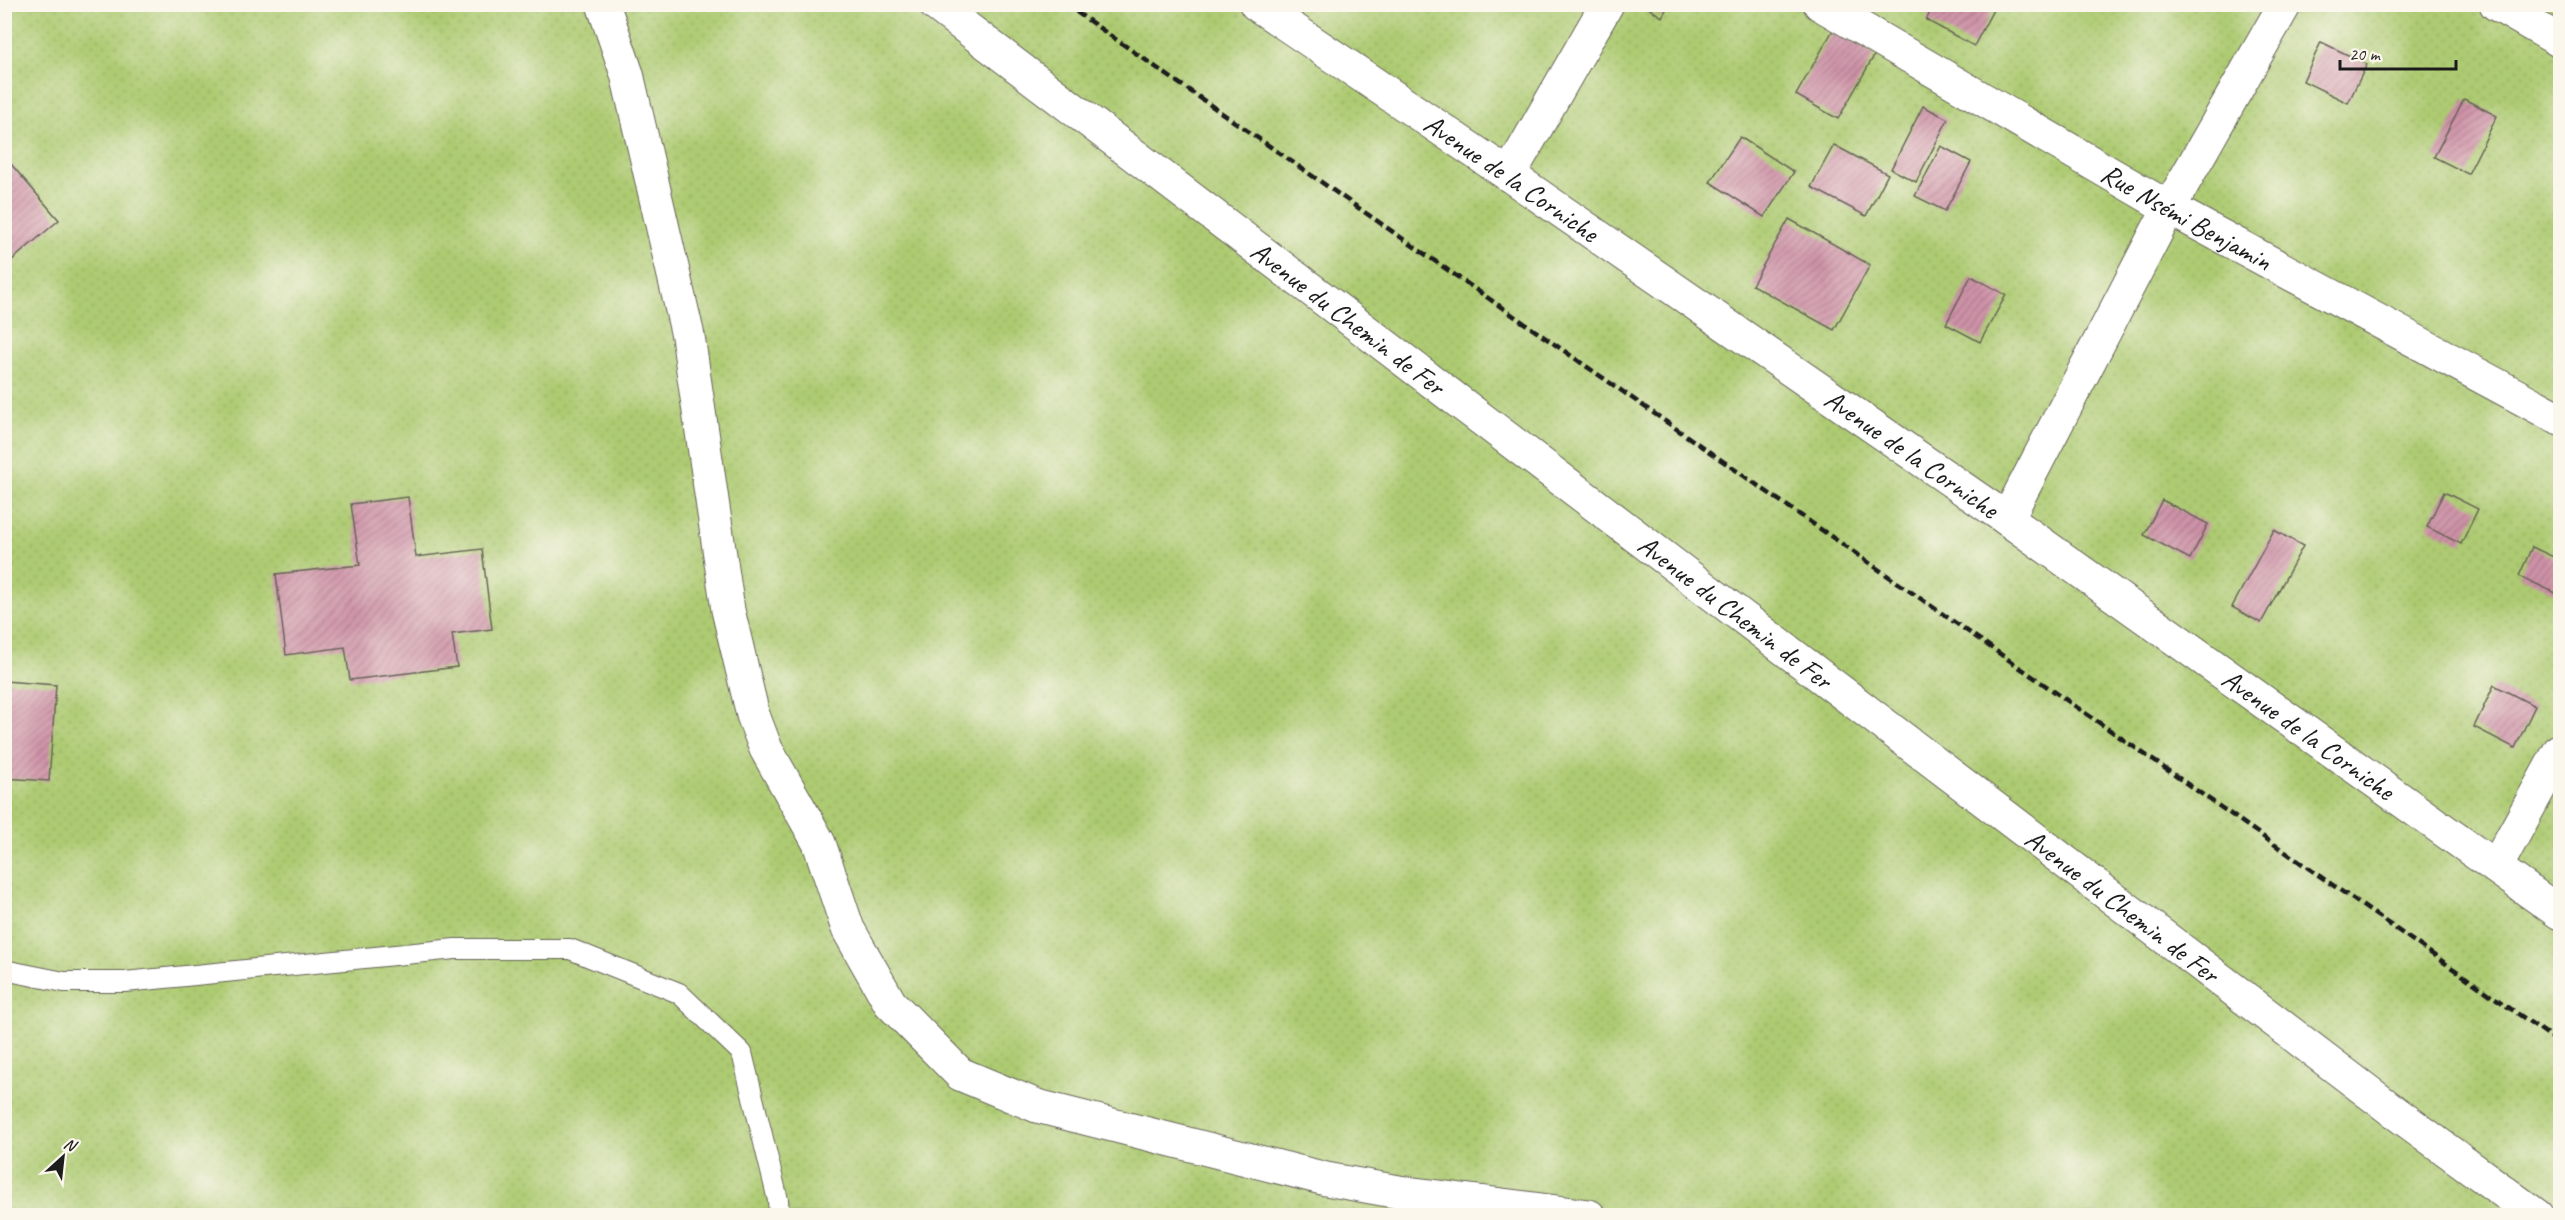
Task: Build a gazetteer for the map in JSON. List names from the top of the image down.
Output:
{
  "streets": {
    "street": ["Avenue de la Corniche", "Rue Nsémi Benjamin", "Avenue du Chemin de Fer"]
  },
  "scale_bar": "20 m",
  "north": "top right"
}
